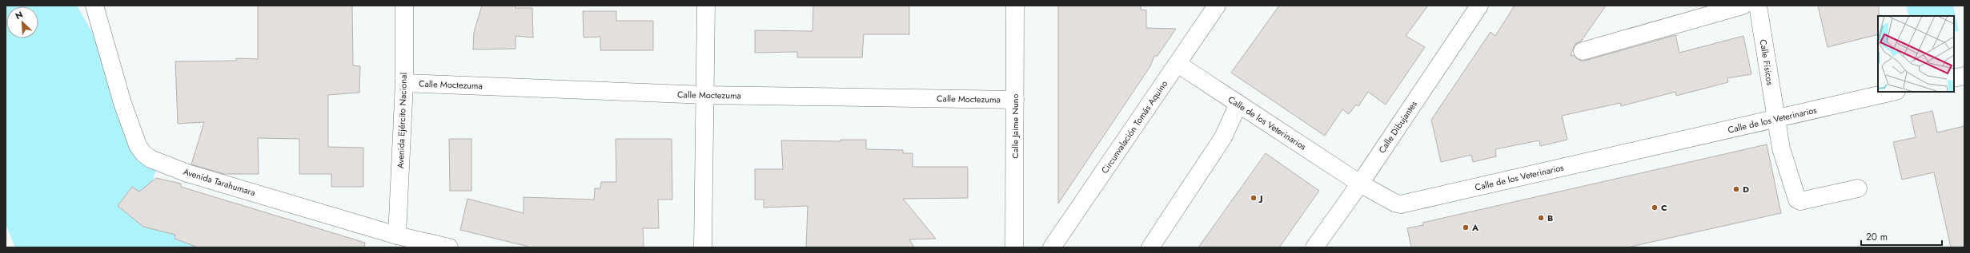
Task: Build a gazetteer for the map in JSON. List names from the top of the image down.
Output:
{
  "streets": {
    "street": [
      "Calle Físicos",
      "Calle Moctezuma",
      "Calle de los Veterinarios",
      "Avenida Ejército Nacional",
      "Calle Jaime Nuno",
      "Circunvalación Tomás Aquino",
      "Calle Dibujantes",
      "Avenida Tarahumara"
    ]
  },
  "crossings": [
    ["Calle Físicos", "Calle de los Veterinarios"],
    ["Calle Moctezuma", "Avenida Ejército Nacional"],
    ["Calle Moctezuma", "Calle Jaime Nuno"],
    ["Calle de los Veterinarios", "Circunvalación Tomás Aquino"],
    ["Calle de los Veterinarios", "Calle Dibujantes"],
    ["Avenida Ejército Nacional", "Avenida Tarahumara"]
  ],
  "places": [
    "D",
    "J",
    "C",
    "B",
    "A"
  ],
  "scale_bar": "20 m",
  "north": "top left"
}
